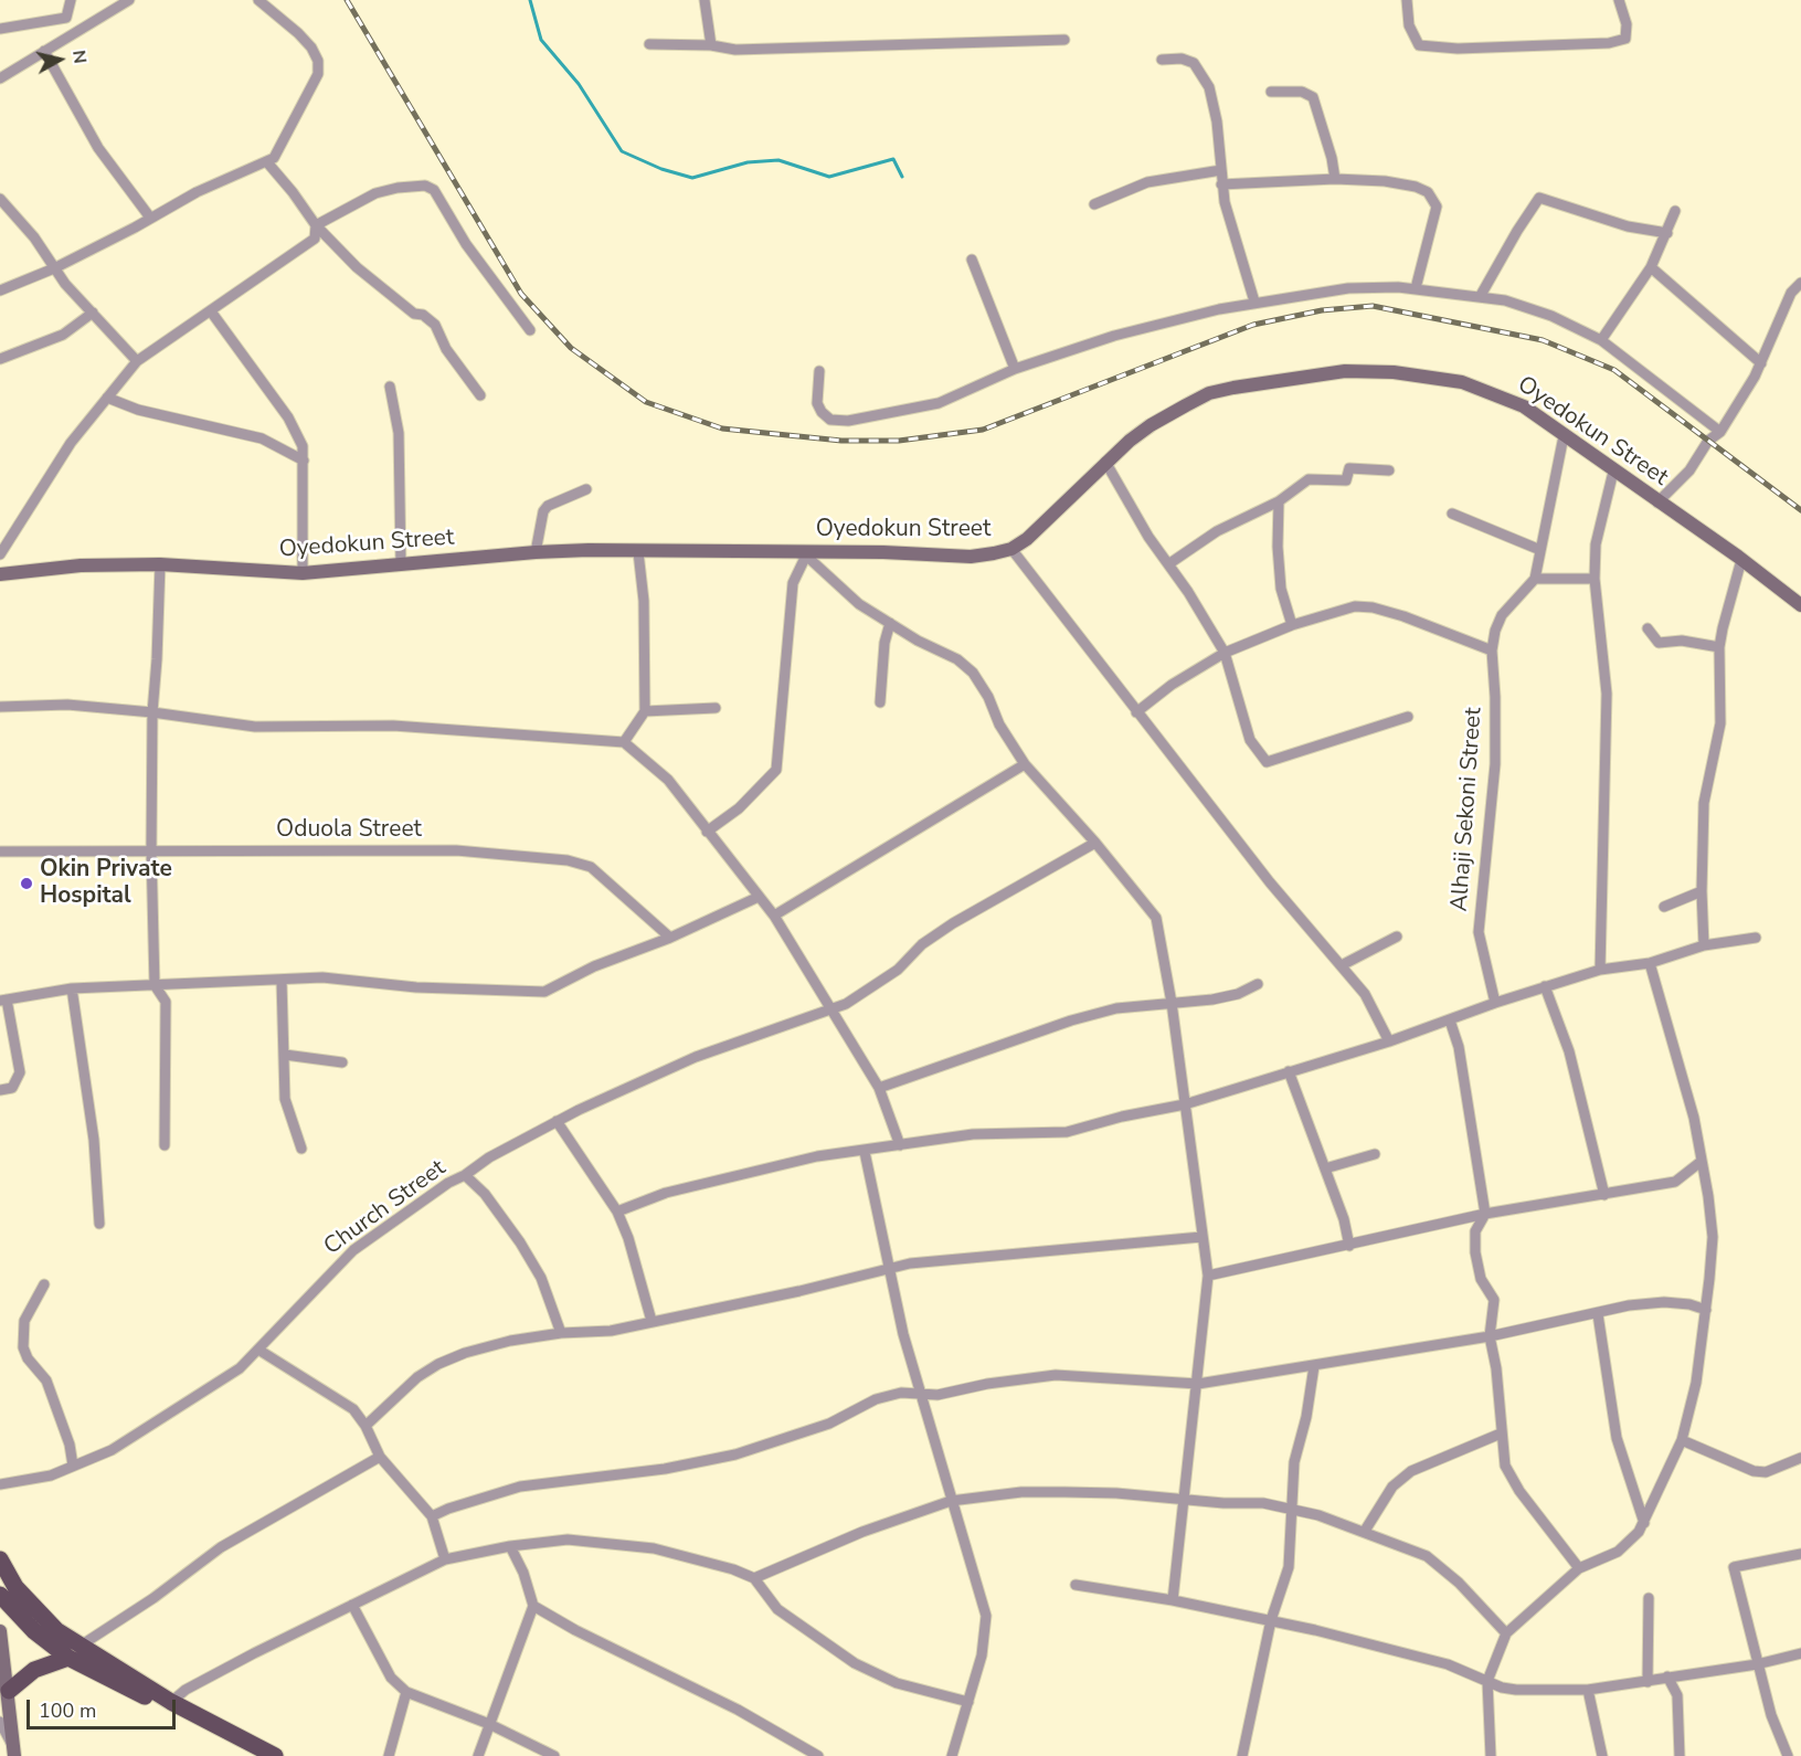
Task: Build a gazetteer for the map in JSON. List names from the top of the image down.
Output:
{
  "streets": {
    "street": [
      "Oyedokun Street",
      "Alhaji Sekoni Street",
      "Oduola Street",
      "Church Street"
    ]
  },
  "places": ["Okin Private Hospital"],
  "scale_bar": "100 m",
  "north": "right"
}
